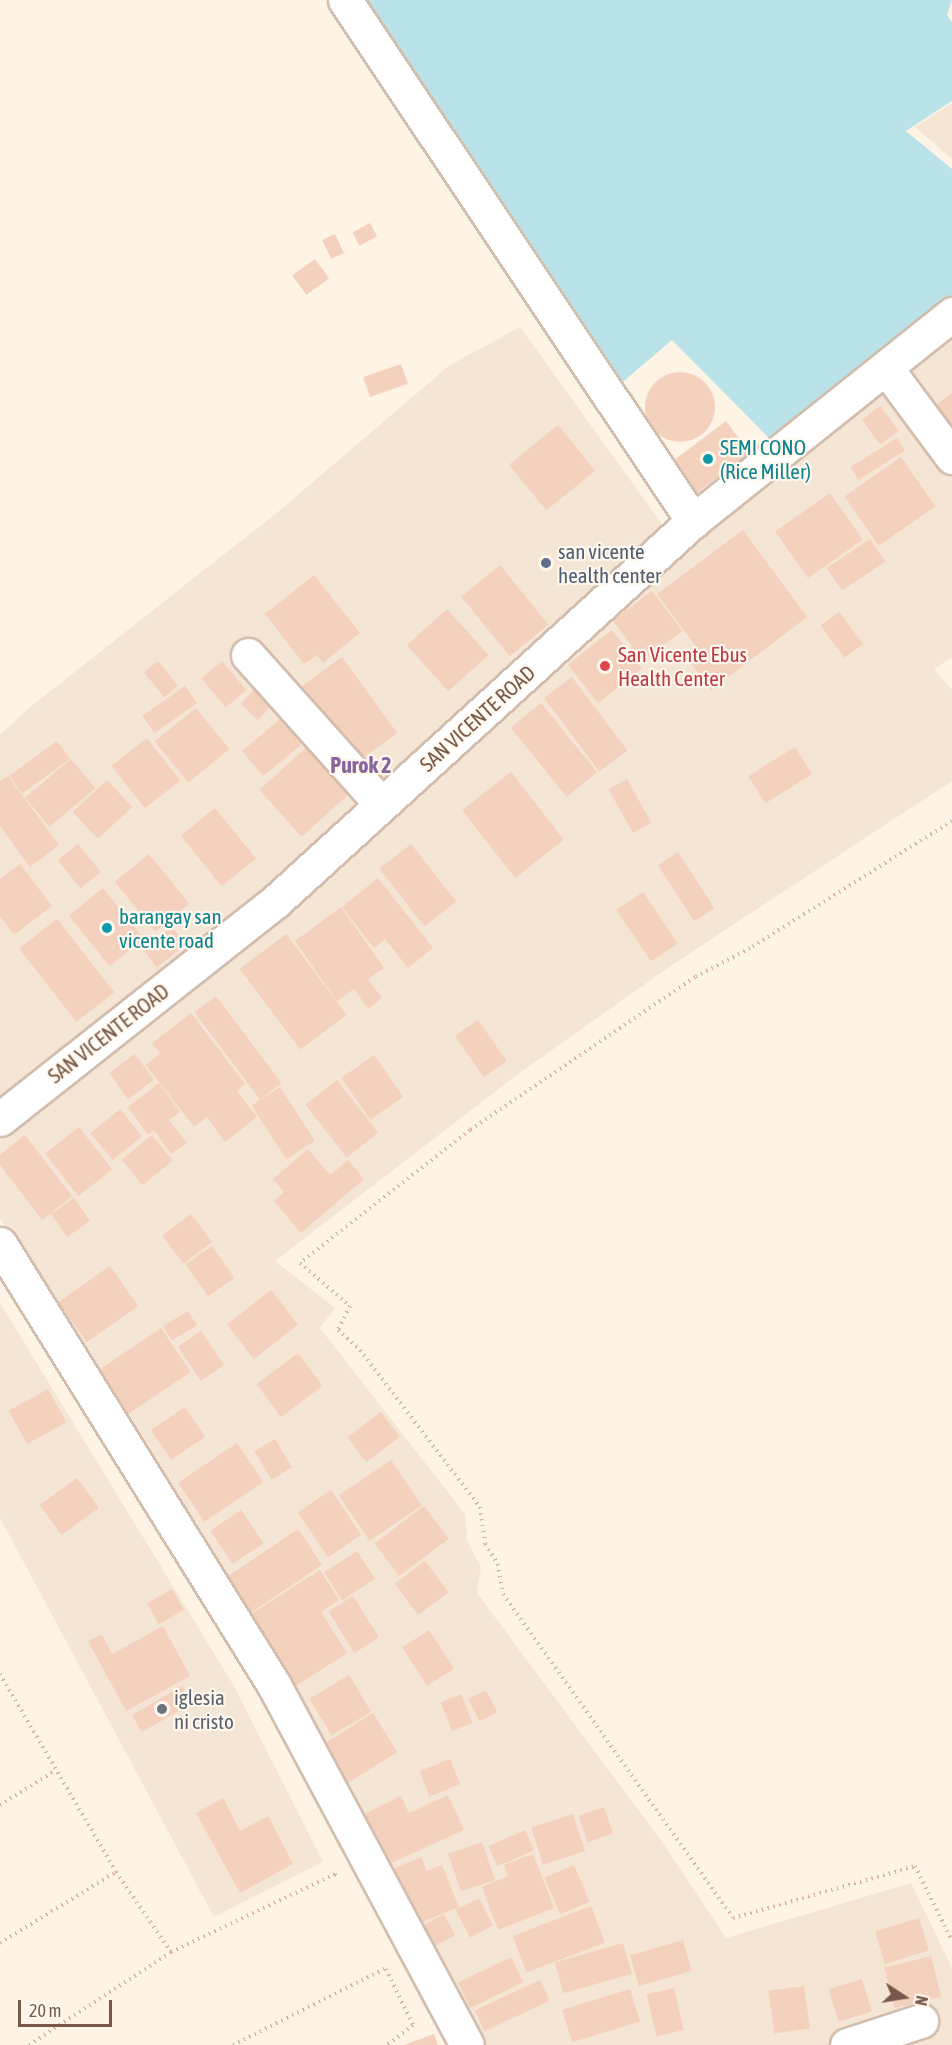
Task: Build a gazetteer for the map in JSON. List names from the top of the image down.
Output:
{
  "streets": {
    "street": ["SAN VICENTE ROAD"]
  },
  "districts": ["Purok 2"],
  "places": [
    "SEMI CONO (Rice Miller)",
    "san vicente health center",
    "San Vicente Ebus Health Center",
    "barangay san vicente road",
    "iglesia ni cristo"
  ],
  "scale_bar": "20 m",
  "north": "right"
}
